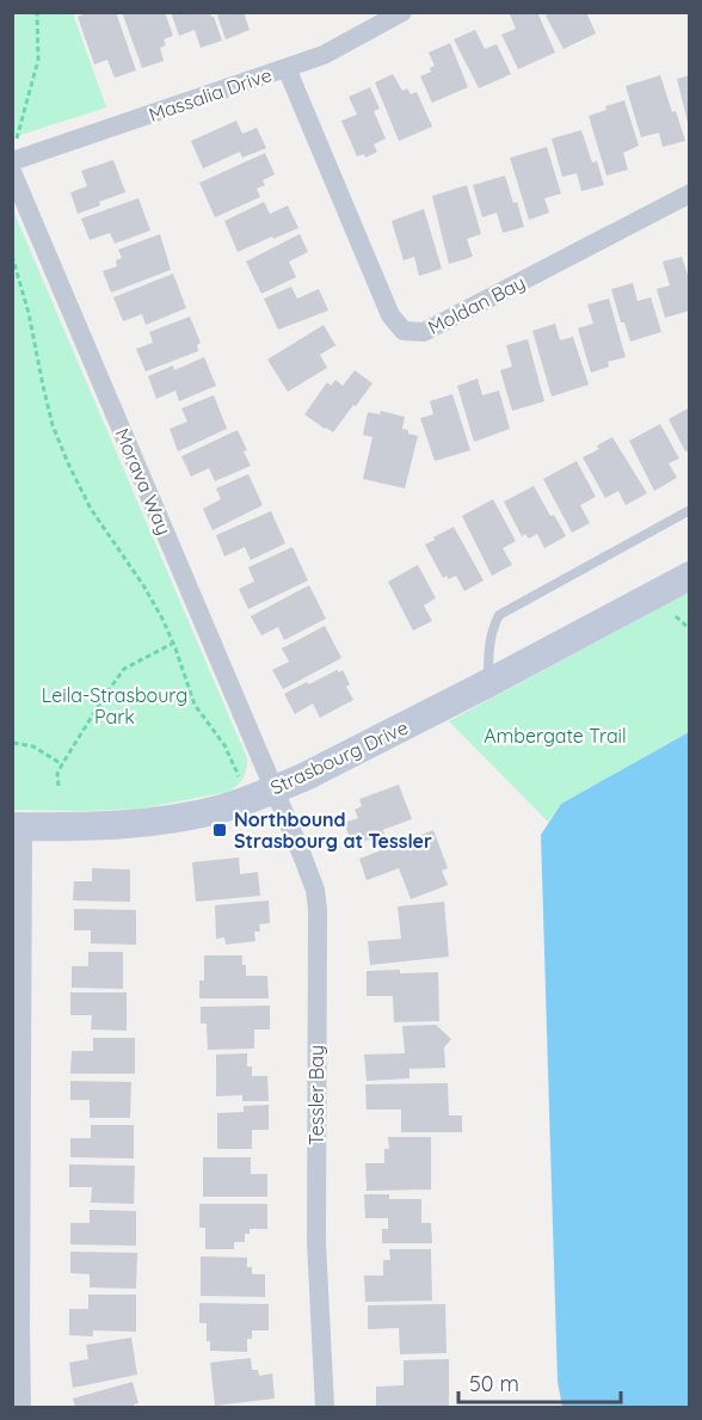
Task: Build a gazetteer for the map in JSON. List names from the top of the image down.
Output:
{
  "streets": {
    "street": [
      "Massalia Drive",
      "Moldan Bay",
      "Morava Way",
      "Strasbourg Drive",
      "Tessler Bay"
    ]
  },
  "crossings": [
    ["Massalia Drive", "Moldan Bay"],
    ["Morava Way", "Strasbourg Drive"],
    ["Morava Way", "Tessler Bay"],
    ["Strasbourg Drive", "Tessler Bay"]
  ],
  "parks": ["Leila-Strasbourg Park", "Ambergate Trail"],
  "places": {
    "transit": ["Northbound Strasbourg at Tessler"]
  },
  "scale_bar": "50 m"
}
